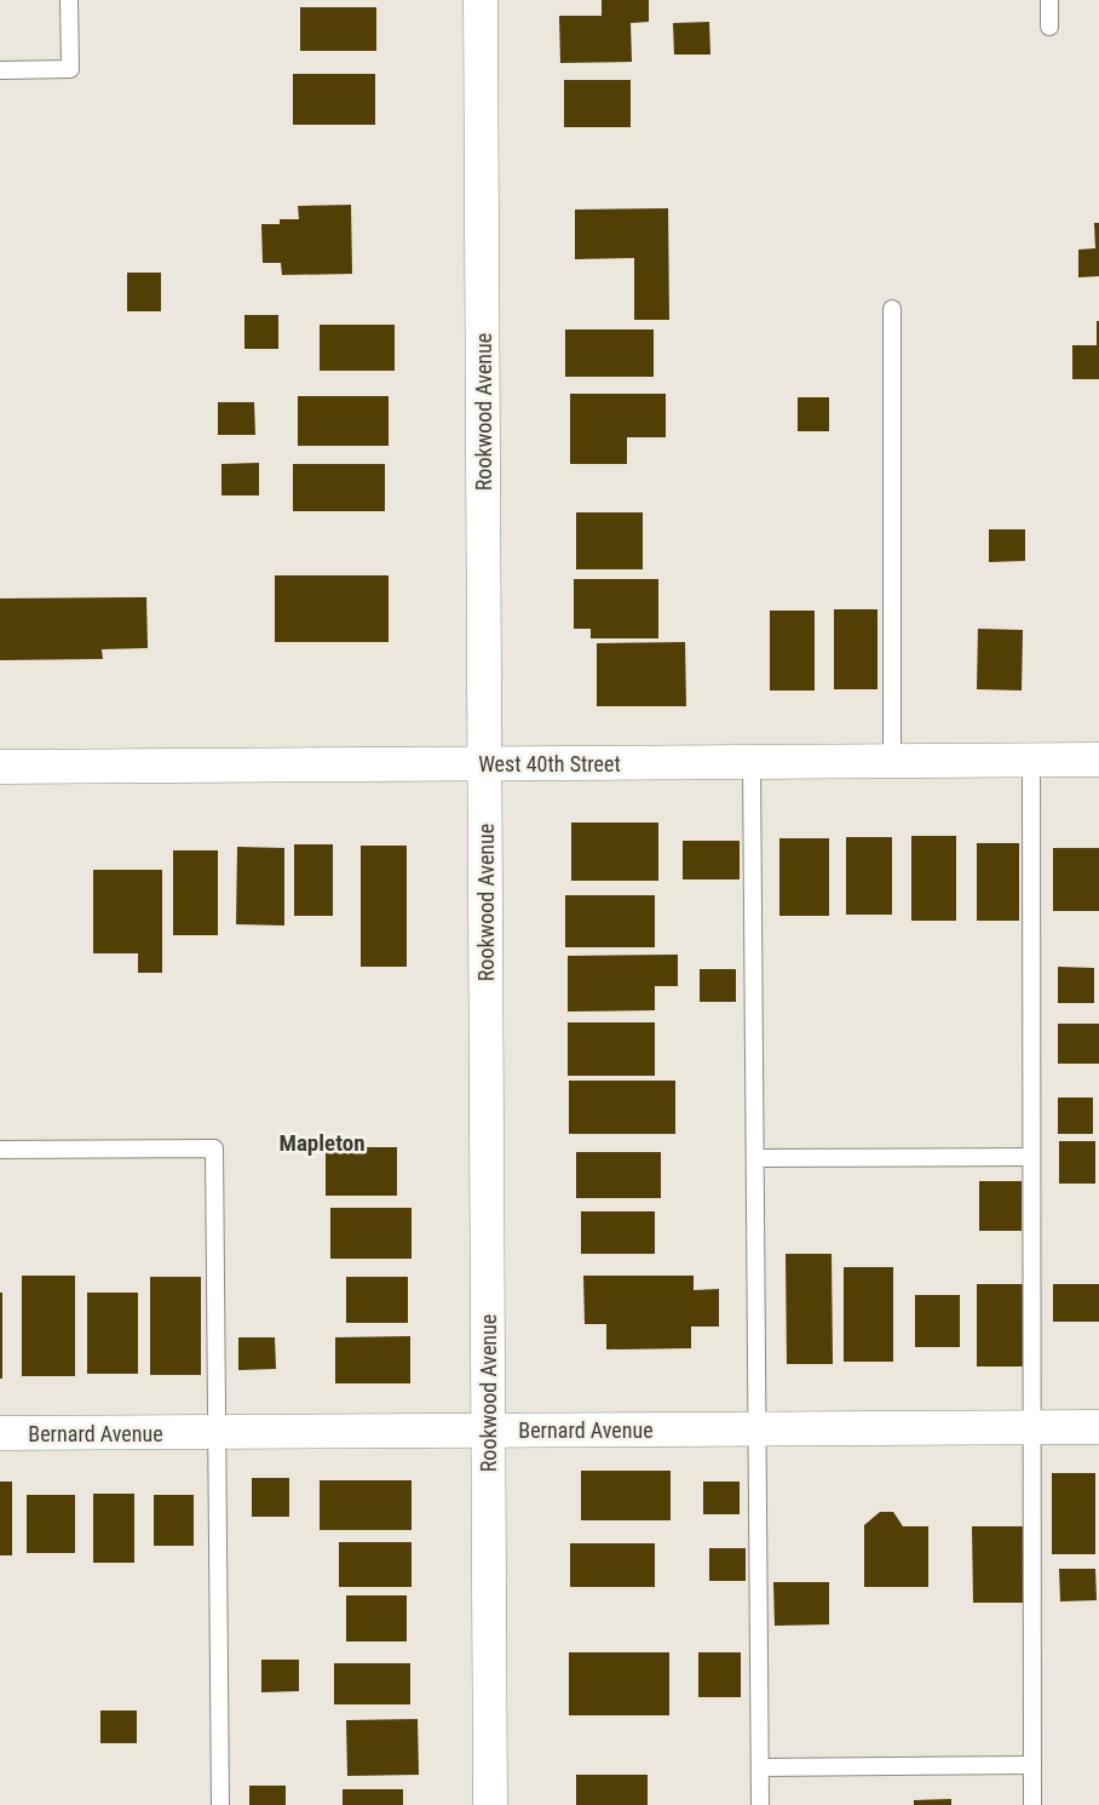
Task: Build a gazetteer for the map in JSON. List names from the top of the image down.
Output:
{
  "streets": {
    "street": ["Rookwood Avenue", "West 40th Street", "Bernard Avenue"]
  },
  "crossings": [
    ["Rookwood Avenue", "West 40th Street"],
    ["Rookwood Avenue", "Bernard Avenue"]
  ],
  "districts": ["Mapleton"]
}
